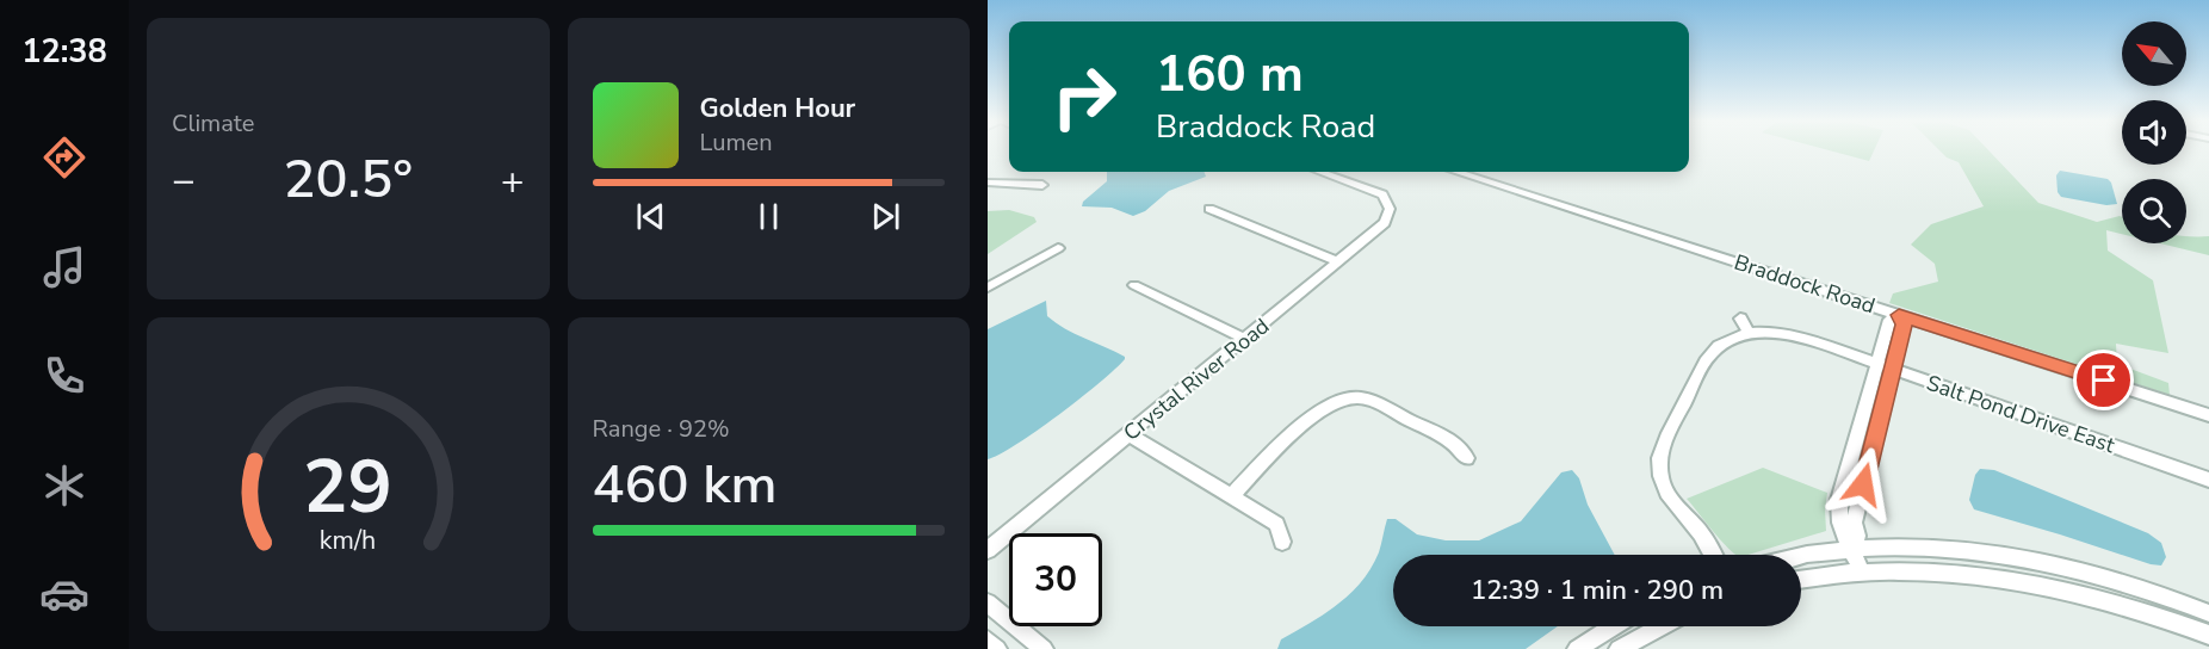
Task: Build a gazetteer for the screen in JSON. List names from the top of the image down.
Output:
{
  "streets": {
    "street": ["Braddock Road", "Crystal River Road", "Salt Pond Drive East"]
  },
  "north": "top left",
  "page": {
    "tabs": "12:38",
    "tile": [
      "Climate",
      ["Range · 92%", "460 km"]
    ],
    "turn": ["160 m", "Braddock Road"],
    "song": ["Golden Hour", "Lumen"],
    "heat": ["−", "20.5°", "+"],
    "limit": "30",
    "trip": "12:39 · 1 min · 290 m",
    "gauge": ["29", "km/h"]
  }
}
